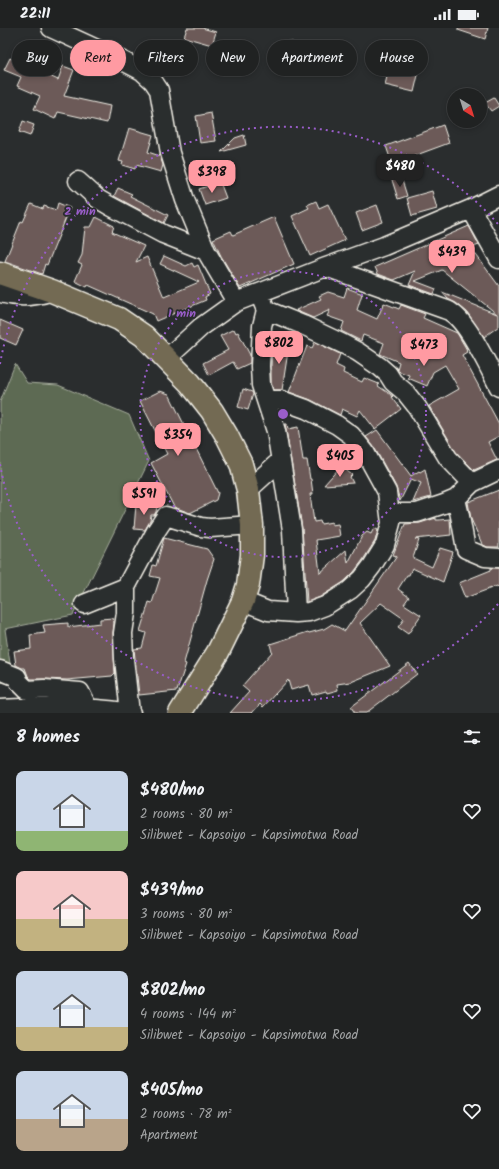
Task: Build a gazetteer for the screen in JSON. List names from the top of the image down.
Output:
{
  "north": "bottom right",
  "page": {
    "status": "22:11",
    "chip": [
      "Buy",
      "Rent",
      "Filters",
      "New",
      "Apartment",
      "House"
    ],
    "price": [
      "$480",
      "$398",
      "$439",
      "$802",
      "$473",
      "$354",
      "$405",
      "$591"
    ],
    "heading": "8 homes",
    "list": [
      {
        "name": "$480/mo",
        "note": "2 rooms · 80 m² · Silibwet - Kapsoiyo - Kapsimotwa Road"
      },
      {
        "name": "$439/mo",
        "note": "3 rooms · 80 m² · Silibwet - Kapsoiyo - Kapsimotwa Road"
      },
      {
        "name": "$802/mo",
        "note": "4 rooms · 144 m² · Silibwet - Kapsoiyo - Kapsimotwa Road"
      },
      {
        "name": "$405/mo",
        "note": "2 rooms · 78 m² · Apartment"
      }
    ]
  },
  "rings": ["2 min", "1 min"]
}
